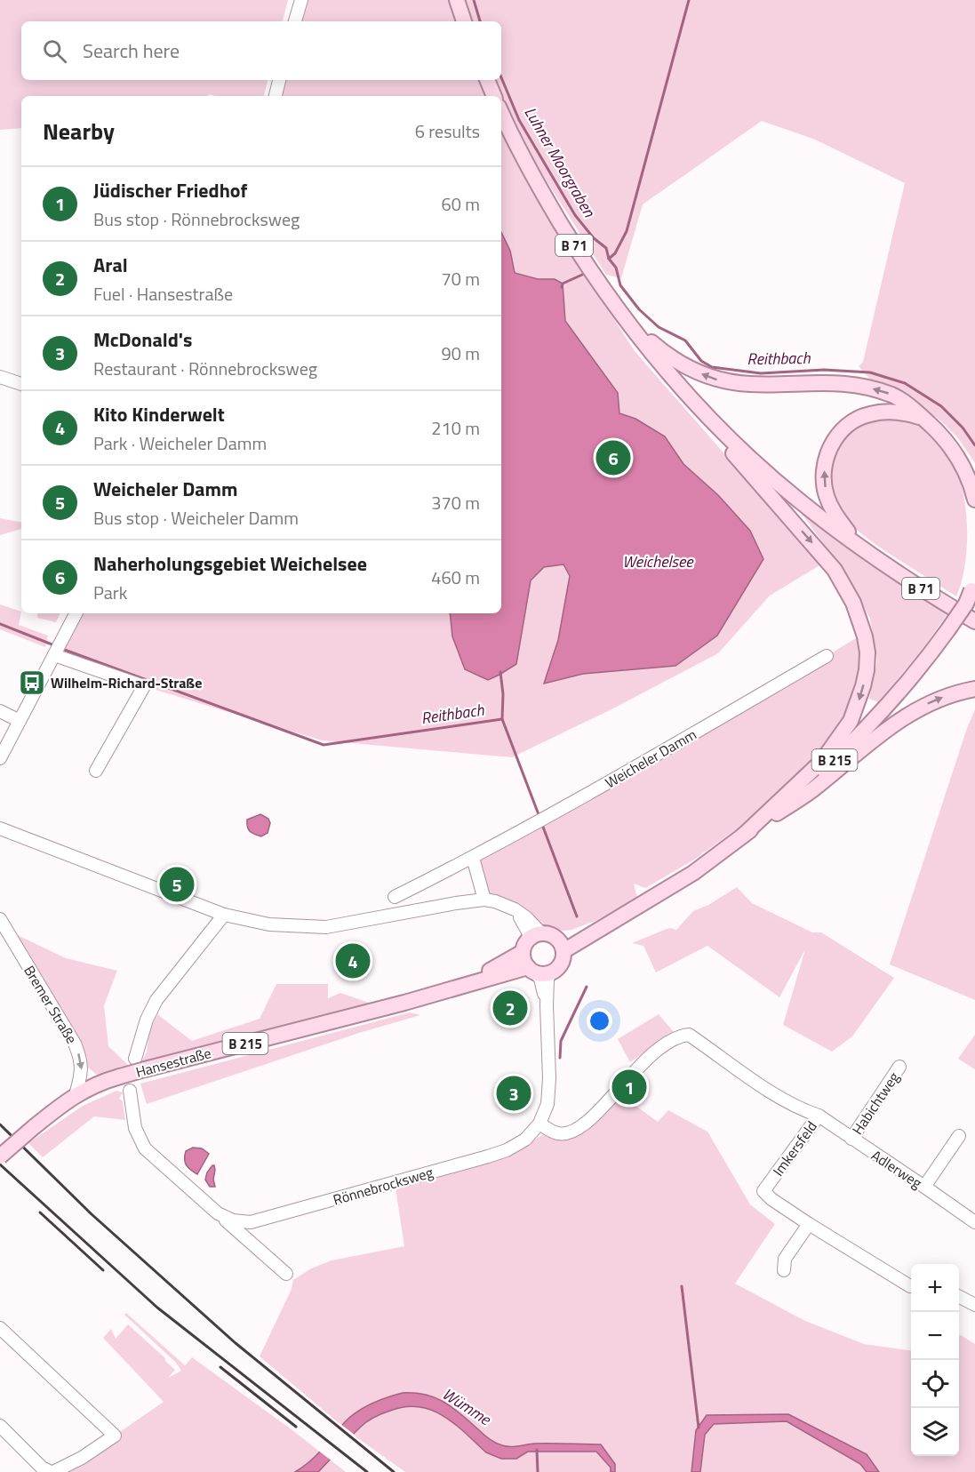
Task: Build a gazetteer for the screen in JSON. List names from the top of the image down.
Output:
{
  "streets": {
    "main road": ["B 71", "B 215", "Hansestraße"],
    "street": [
      "Weicheler Damm",
      "Bremer Straße",
      "Habichtweg",
      "Imkersfeld",
      "Adlerweg",
      "Rönnebrocksweg"
    ]
  },
  "crossings": [
    ["B 215", "Hansestraße"],
    ["B 215", "Rönnebrocksweg"],
    ["Bremer Straße", "Hansestraße"],
    ["Hansestraße", "Rönnebrocksweg"],
    ["Habichtweg", "Adlerweg"],
    ["Imkersfeld", "Adlerweg"],
    ["Imkersfeld", "Rönnebrocksweg"]
  ],
  "one_way": ["Bremer Straße"],
  "water": [
    "Luhner Moorgraben",
    "Reithbach",
    "Weichelsee",
    "Wümme"
  ],
  "places": {
    "bus stop": ["Wilhelm-Richard-Straße"]
  },
  "page": {
    "search": "Search here",
    "heading": ["Nearby", "6 results"],
    "list": [
      {
        "mark": "1",
        "name": "Jüdischer Friedhof",
        "note": "Bus stop · Rönnebrocksweg",
        "value": "60 m"
      },
      {
        "mark": "2",
        "name": "Aral",
        "note": "Fuel · Hansestraße",
        "value": "70 m"
      },
      {
        "mark": "3",
        "name": "McDonald's",
        "note": "Restaurant · Rönnebrocksweg",
        "value": "90 m"
      },
      {
        "mark": "4",
        "name": "Kito Kinderwelt",
        "note": "Park · Weicheler Damm",
        "value": "210 m"
      },
      {
        "mark": "5",
        "name": "Weicheler Damm",
        "note": "Bus stop · Weicheler Damm",
        "value": "370 m"
      },
      {
        "mark": "6",
        "name": "Naherholungsgebiet Weichelsee",
        "note": "Park",
        "value": "460 m"
      }
    ],
    "pins": [
      "6",
      "5",
      "4",
      "2",
      "1",
      "3"
    ],
    "map_buttons": ["+", "−"]
  }
}
